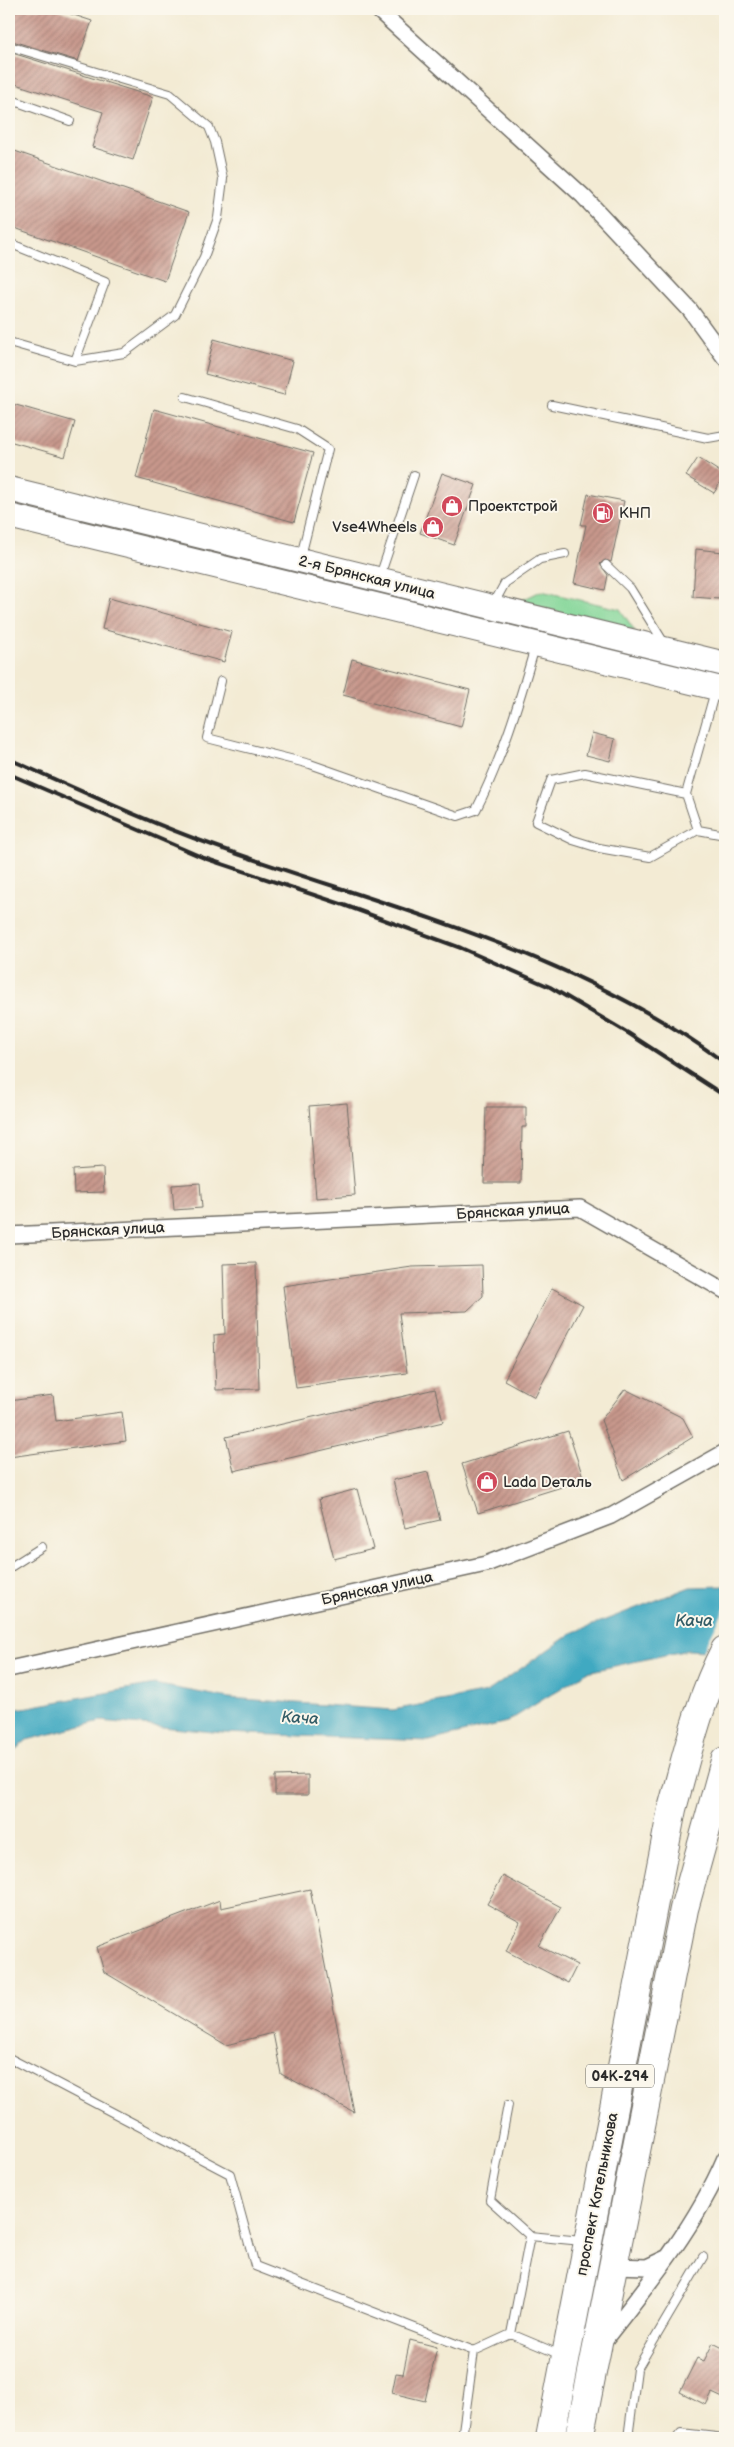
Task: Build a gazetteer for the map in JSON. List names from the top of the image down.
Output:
{
  "streets": {
    "highway": ["04К-294", "проспект Котельникова"],
    "main road": ["2-я Брянская улица"],
    "street": ["Брянская улица"]
  },
  "water": ["Кача"],
  "places": {
    "shop": ["Проектстрой", "Vse4Wheels", "Lada Dеталь"],
    "fuel station": ["КНП"]
  }
}
